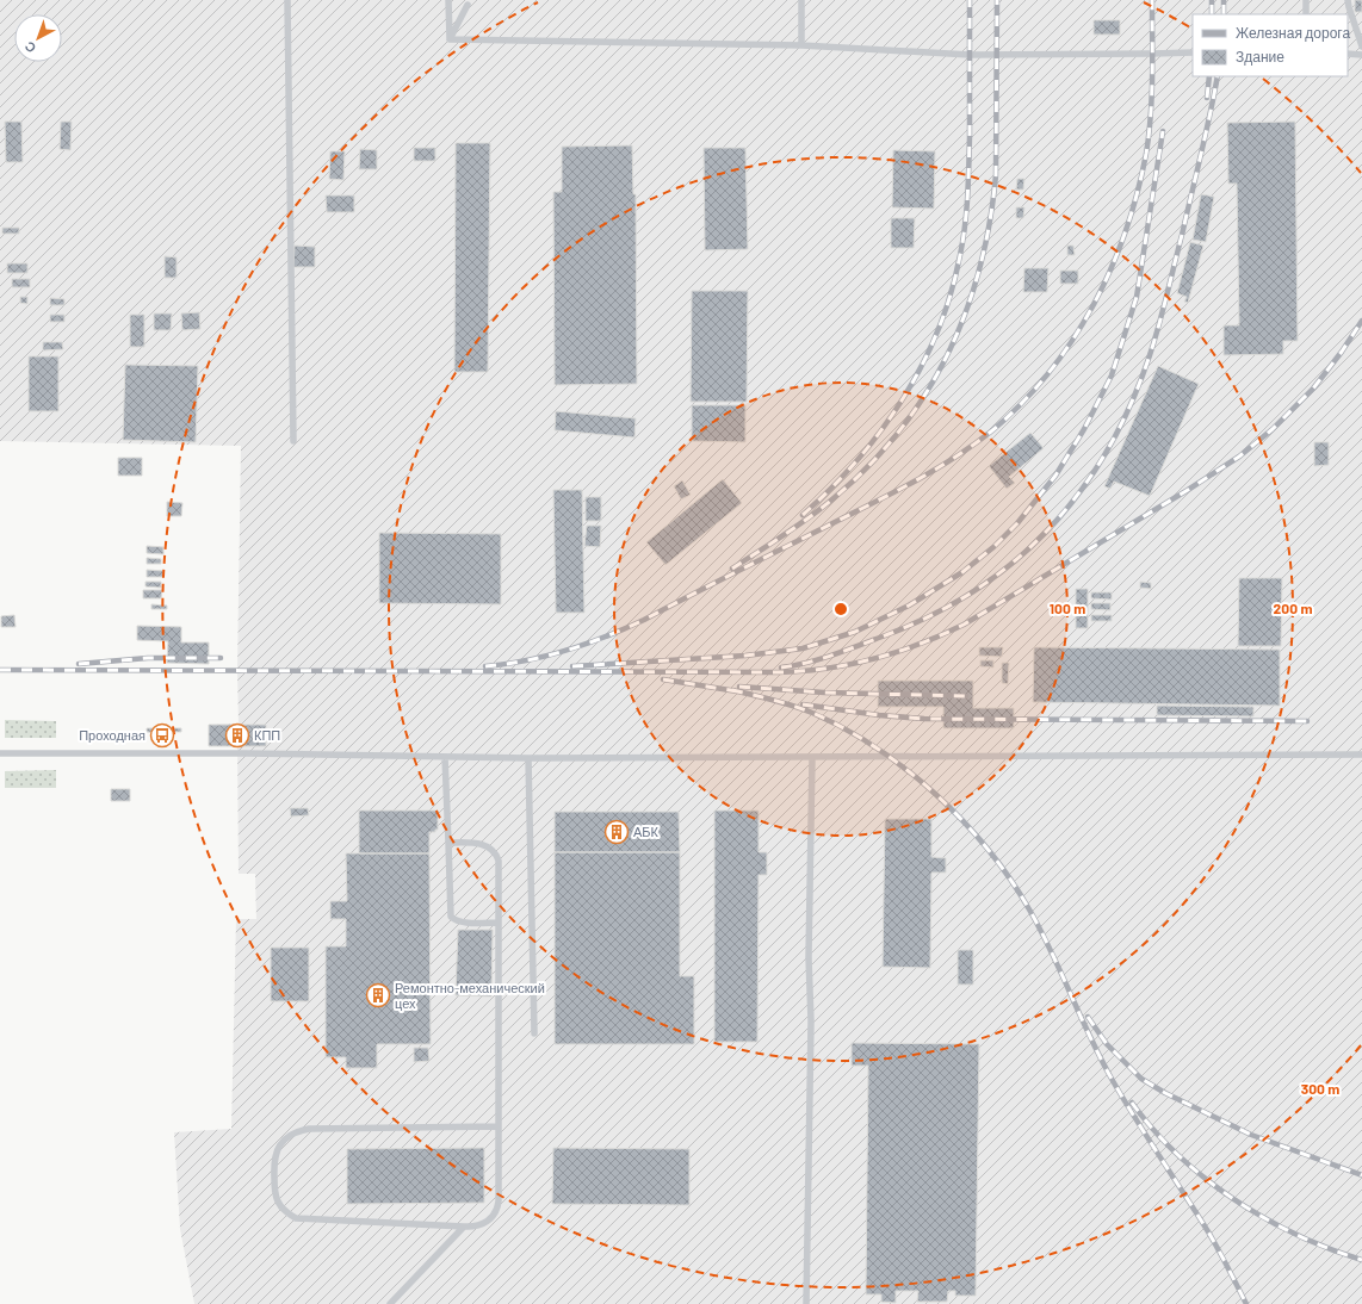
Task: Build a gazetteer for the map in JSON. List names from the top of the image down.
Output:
{
  "places": {
    "bus stop": ["Проходная"],
    "building": ["КПП", "АБК", "Ремонтно-механический цех"]
  },
  "legend": ["Железная дорога", "Здание"],
  "north": "bottom left",
  "rings": ["100 m", "200 m", "300 m"]
}
